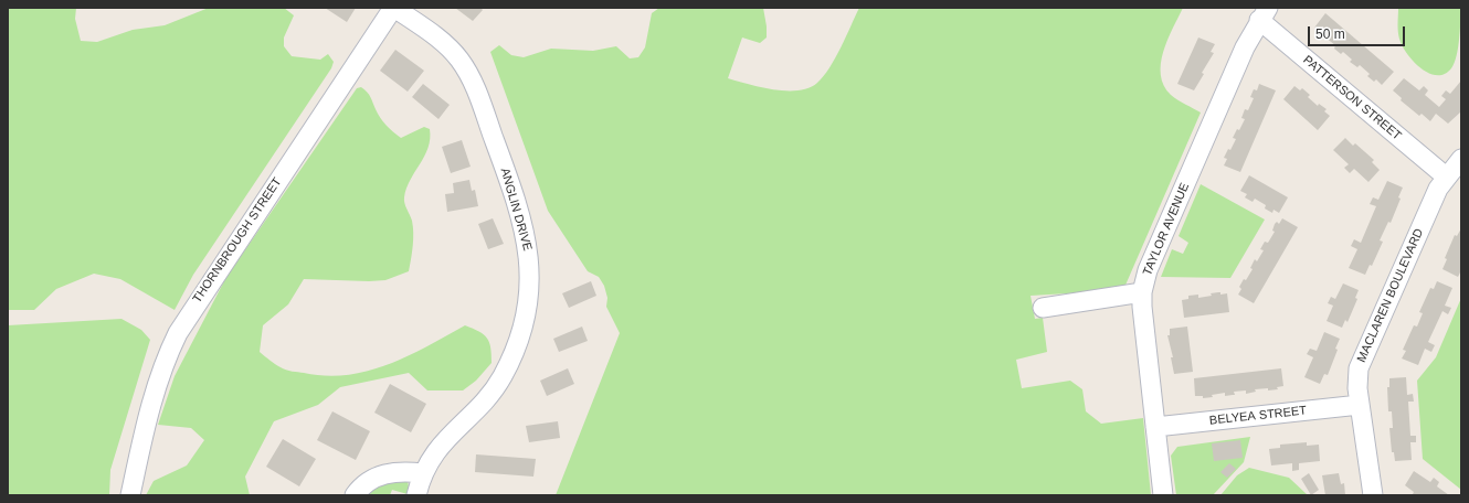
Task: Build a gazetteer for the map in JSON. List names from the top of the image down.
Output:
{
  "streets": {
    "street": [
      "PATTERSON STREET",
      "ANGLIN DRIVE",
      "TAYLOR AVENUE",
      "THORNBROUGH STREET",
      "MACLAREN BOULEVARD",
      "BELYEA STREET"
    ]
  },
  "crossings": [
    ["PATTERSON STREET", "TAYLOR AVENUE"],
    ["PATTERSON STREET", "MACLAREN BOULEVARD"],
    ["ANGLIN DRIVE", "THORNBROUGH STREET"],
    ["TAYLOR AVENUE", "BELYEA STREET"],
    ["MACLAREN BOULEVARD", "BELYEA STREET"]
  ],
  "scale_bar": "50 m"
}
